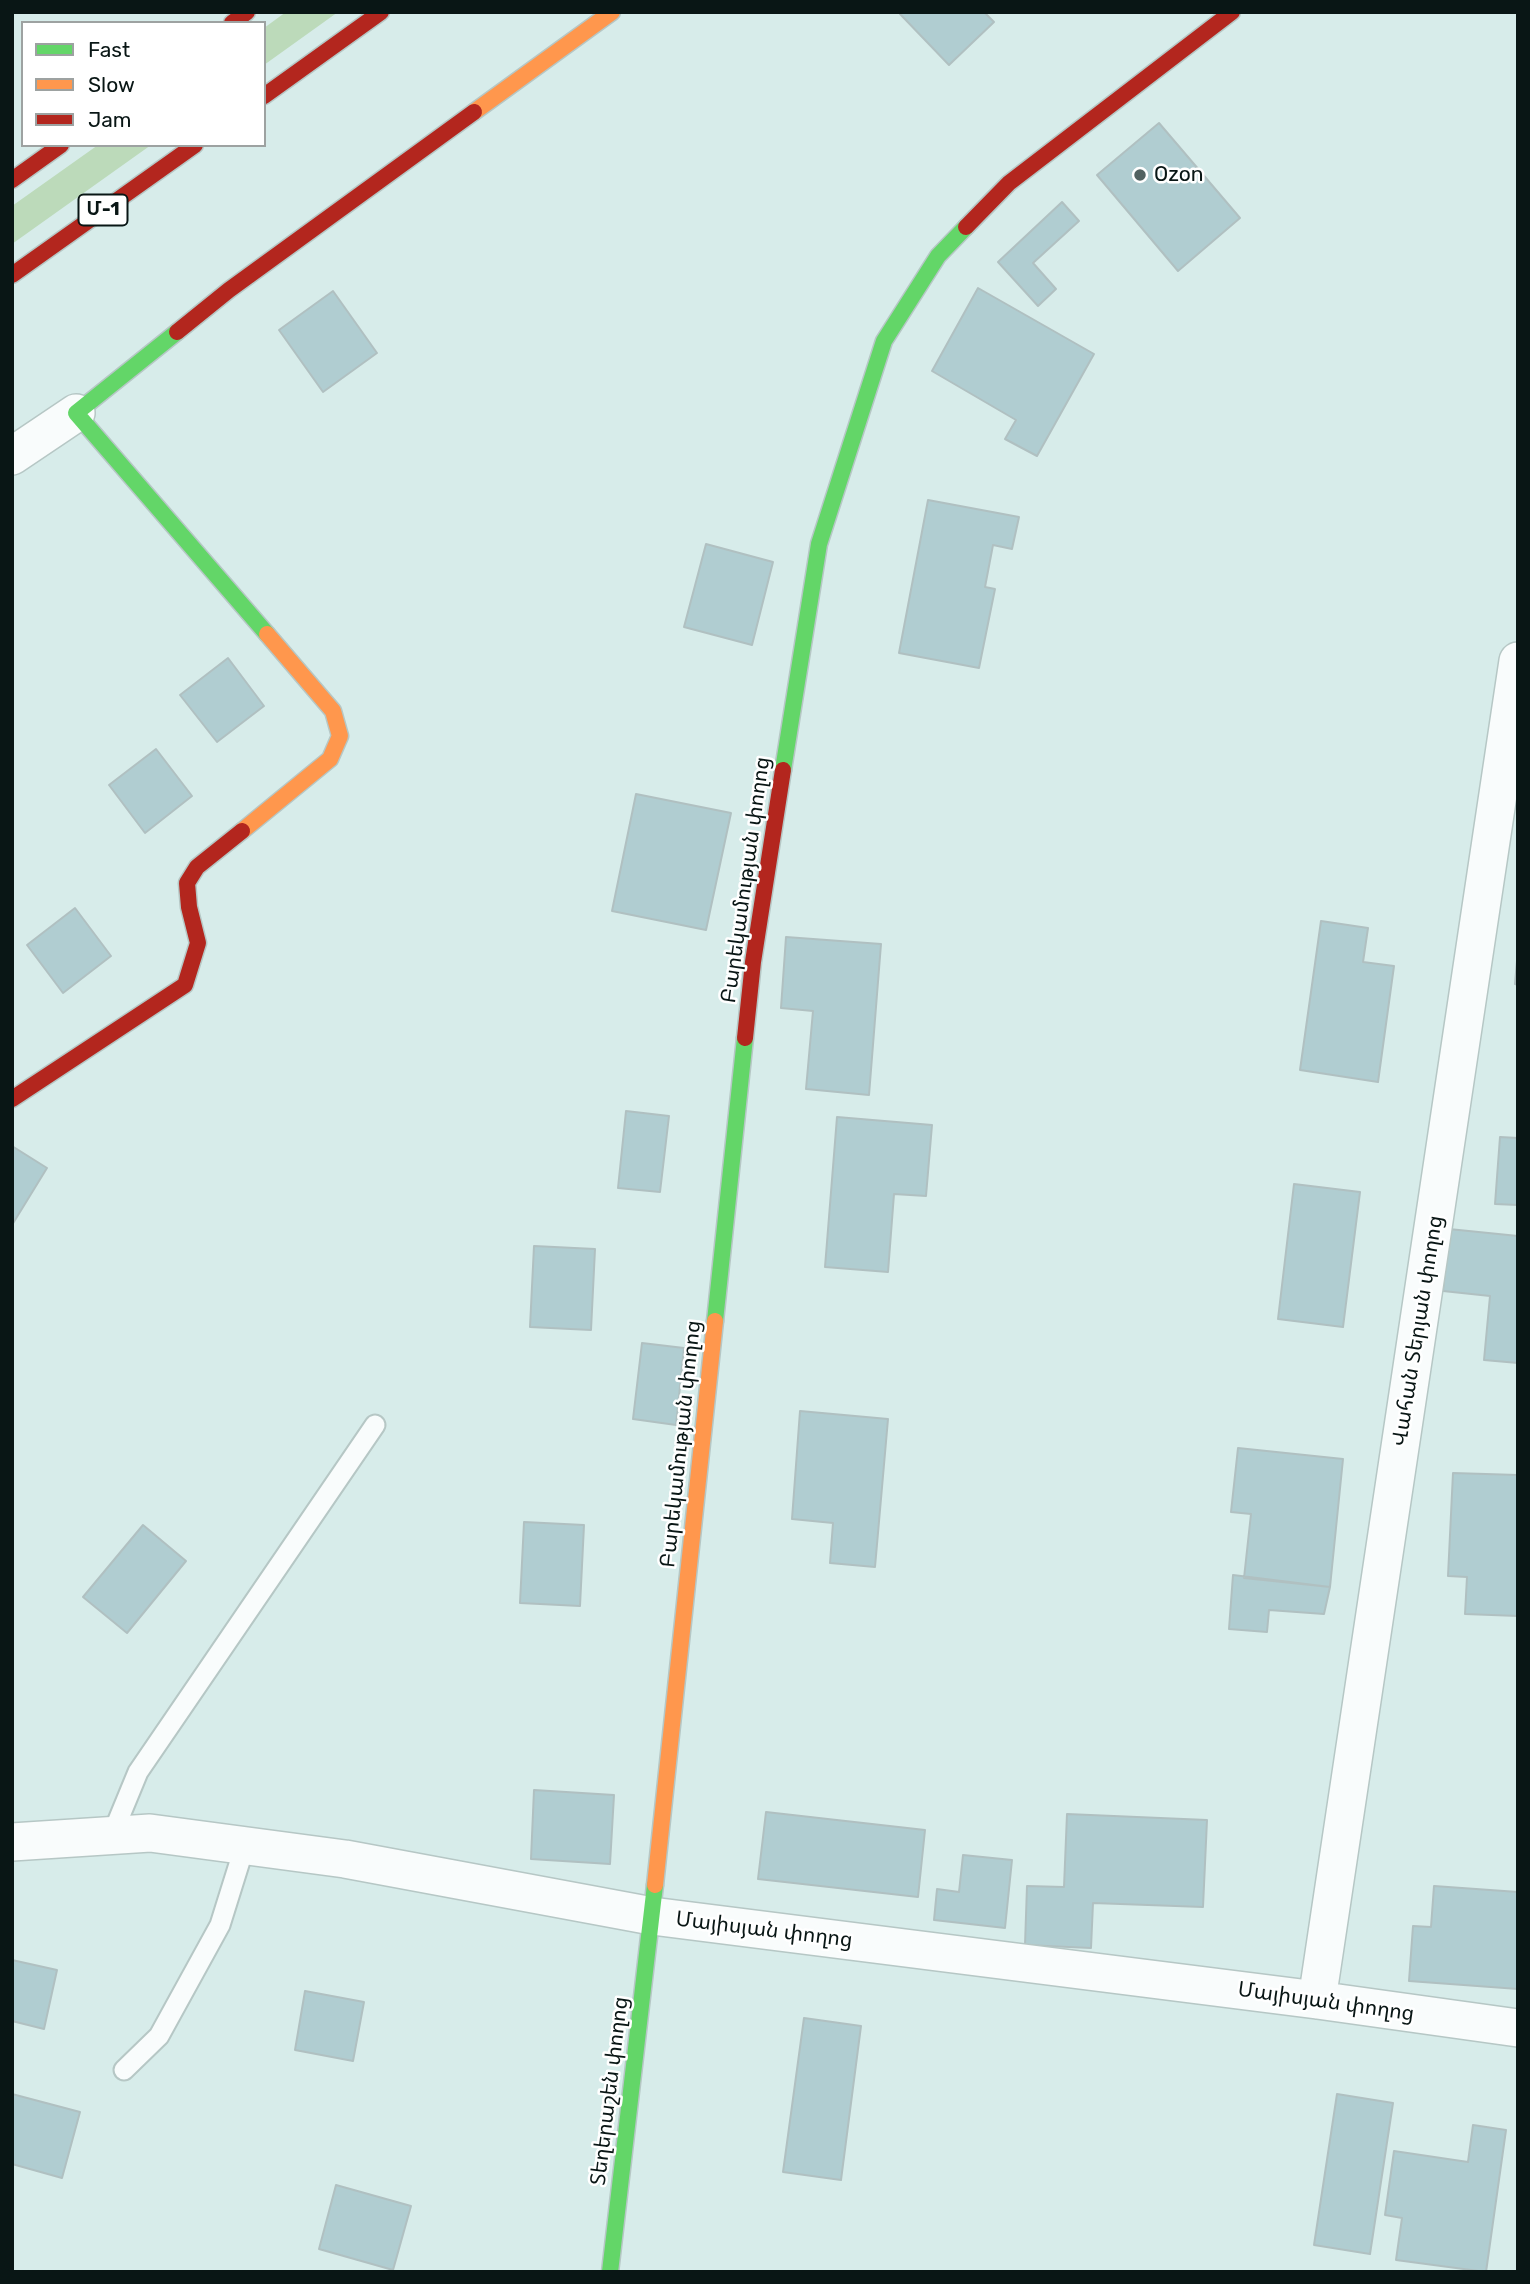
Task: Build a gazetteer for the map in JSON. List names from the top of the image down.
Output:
{
  "streets": {
    "main road": ["Մ-1", "Բարեկամության փողոց", "Տեղերաշեն փողոց"],
    "street": ["Վահան Տերյան փողոց", "Մայիսյան փողոց"]
  },
  "crossings": [
    ["Բարեկամության փողոց", "Մայիսյան փողոց"],
    ["Բարեկամության փողոց", "Տեղերաշեն փողոց"],
    ["Վահան Տերյան փողոց", "Մայիսյան փողոց"],
    ["Մայիսյան փողոց", "Տեղերաշեն փողոց"]
  ],
  "places": ["Ozon"],
  "legend": ["Fast", "Slow", "Jam"]
}
